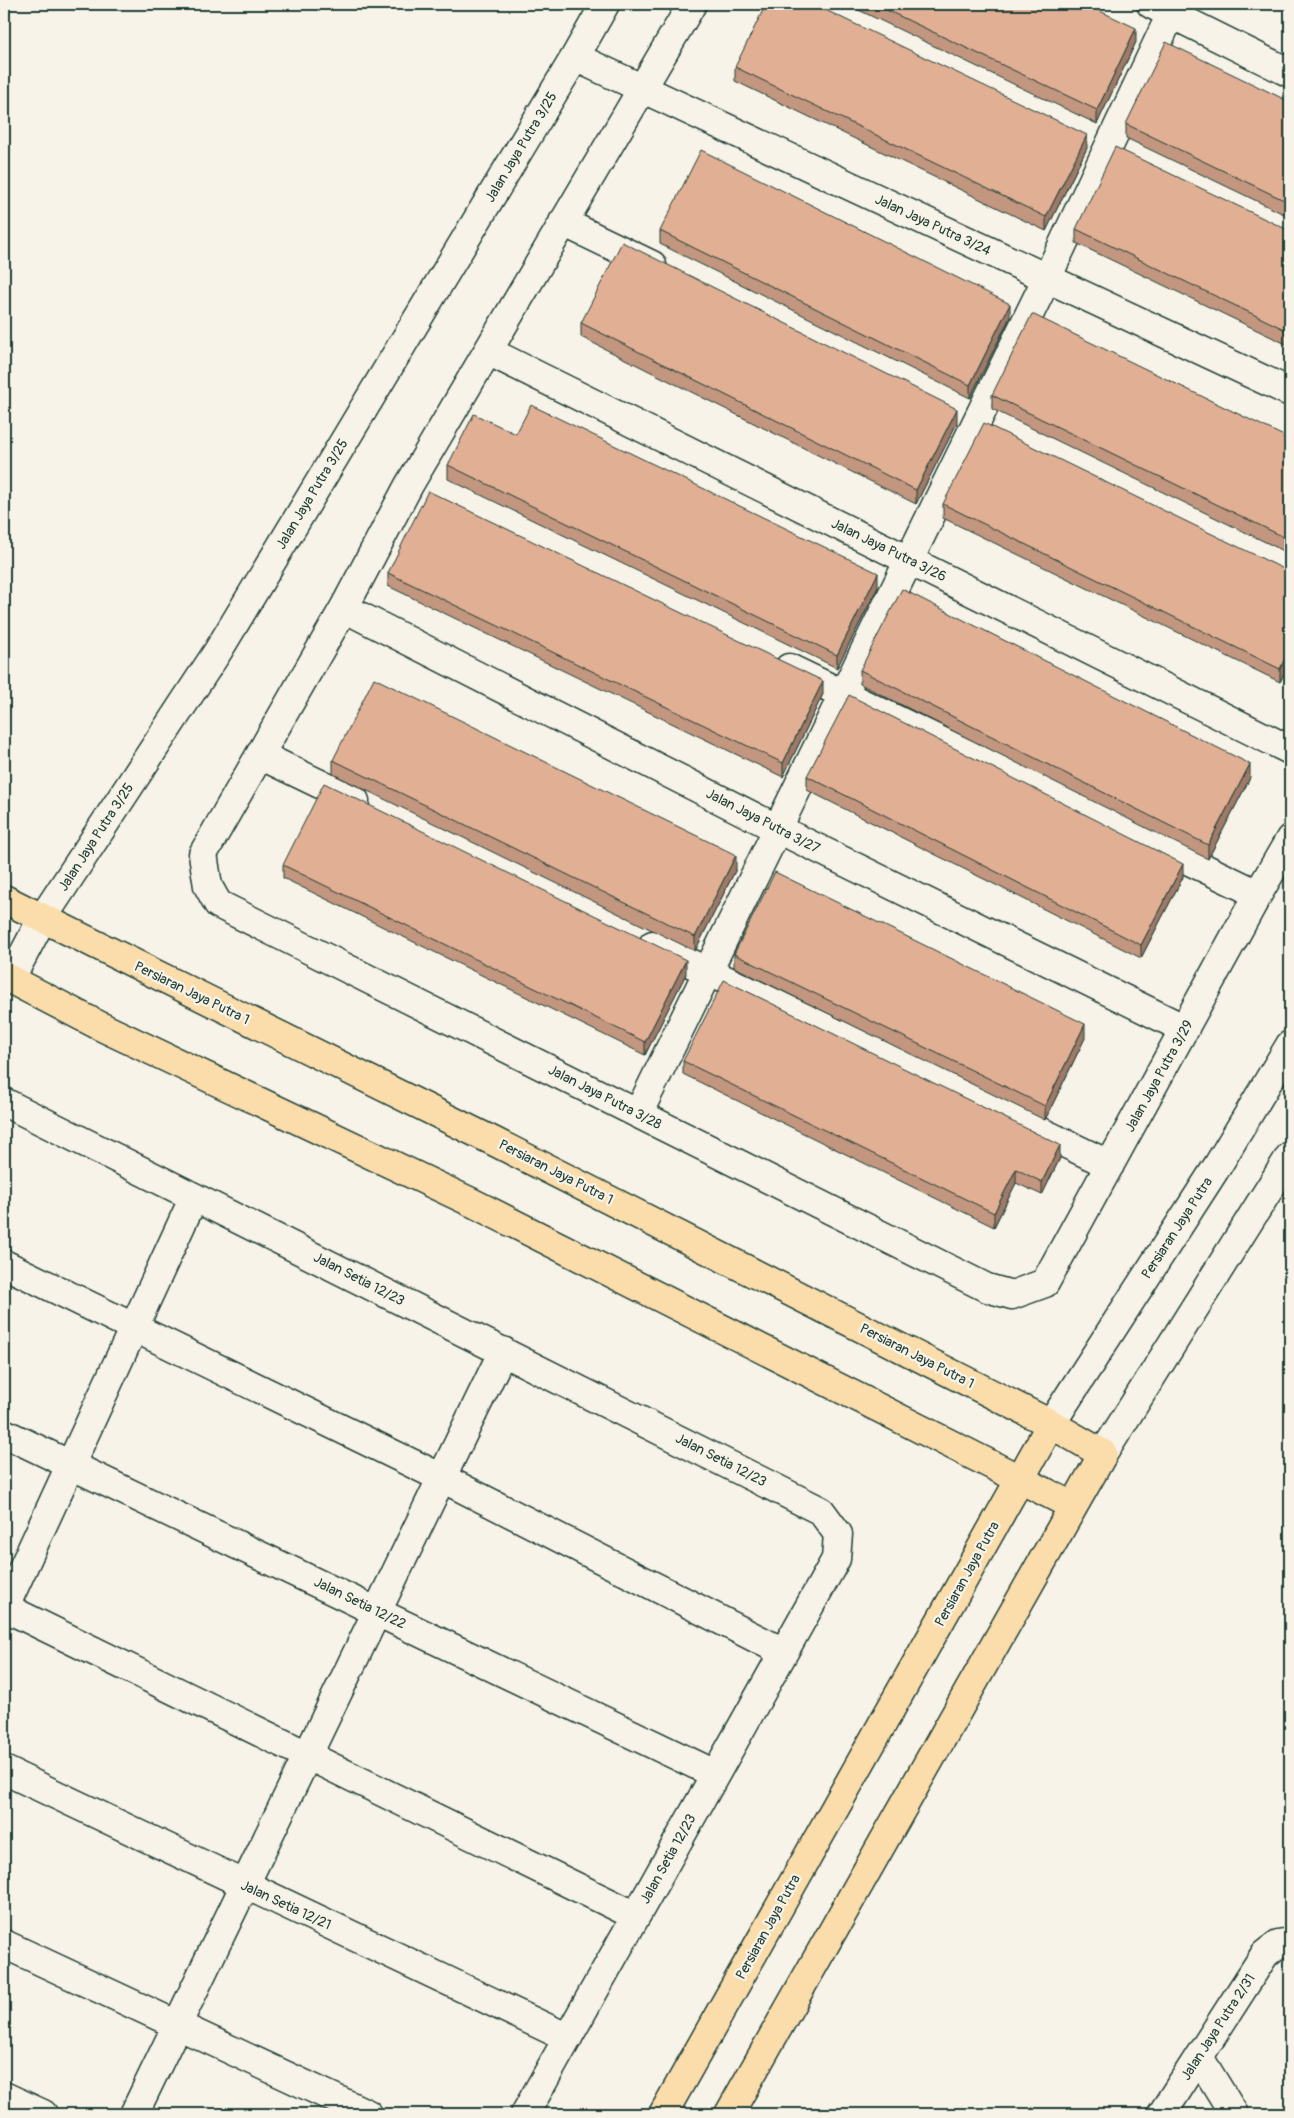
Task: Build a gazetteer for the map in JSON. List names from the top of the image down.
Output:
{
  "streets": {
    "main road": ["Persiaran Jaya Putra 1", "Persiaran Jaya Putra"],
    "street": [
      "Jalan Jaya Putra 3/25",
      "Jalan Jaya Putra 3/24",
      "Jalan Jaya Putra 3/26",
      "Jalan Jaya Putra 3/27",
      "Jalan Jaya Putra 3/29",
      "Jalan Jaya Putra 3/28",
      "Jalan Setia 12/23",
      "Jalan Setia 12/22",
      "Jalan Setia 12/21",
      "Jalan Jaya Putra 2/31"
    ]
  },
  "crossings": [
    ["Jalan Jaya Putra 3/25", "Jalan Jaya Putra 3/24"],
    ["Jalan Jaya Putra 3/25", "Persiaran Jaya Putra 1"],
    ["Jalan Jaya Putra 3/27", "Jalan Jaya Putra 3/29"],
    ["Persiaran Jaya Putra 1", "Persiaran Jaya Putra"],
    ["Jalan Jaya Putra 3/29", "Jalan Jaya Putra 3/28"],
    ["Jalan Setia 12/23", "Jalan Setia 12/22"],
    ["Jalan Setia 12/23", "Jalan Setia 12/21"]
  ]
}
